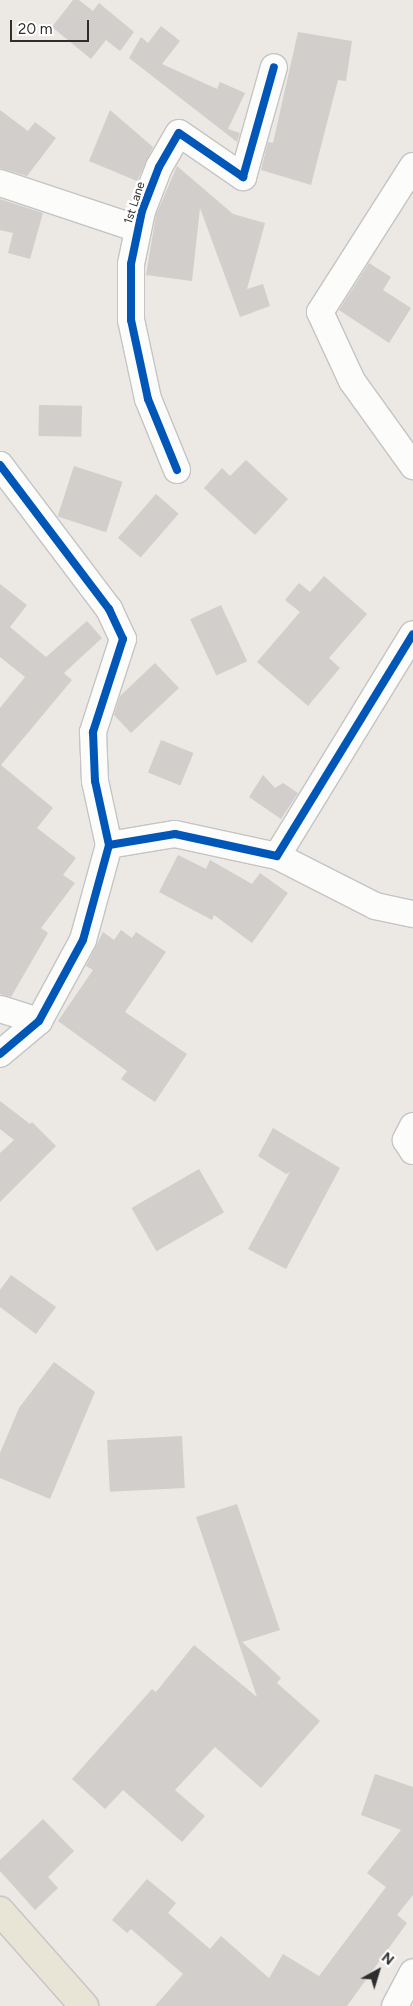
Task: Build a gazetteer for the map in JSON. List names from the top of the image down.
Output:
{
  "streets": {
    "street": ["1st Lane"]
  },
  "scale_bar": "20 m",
  "north": "top right"
}
